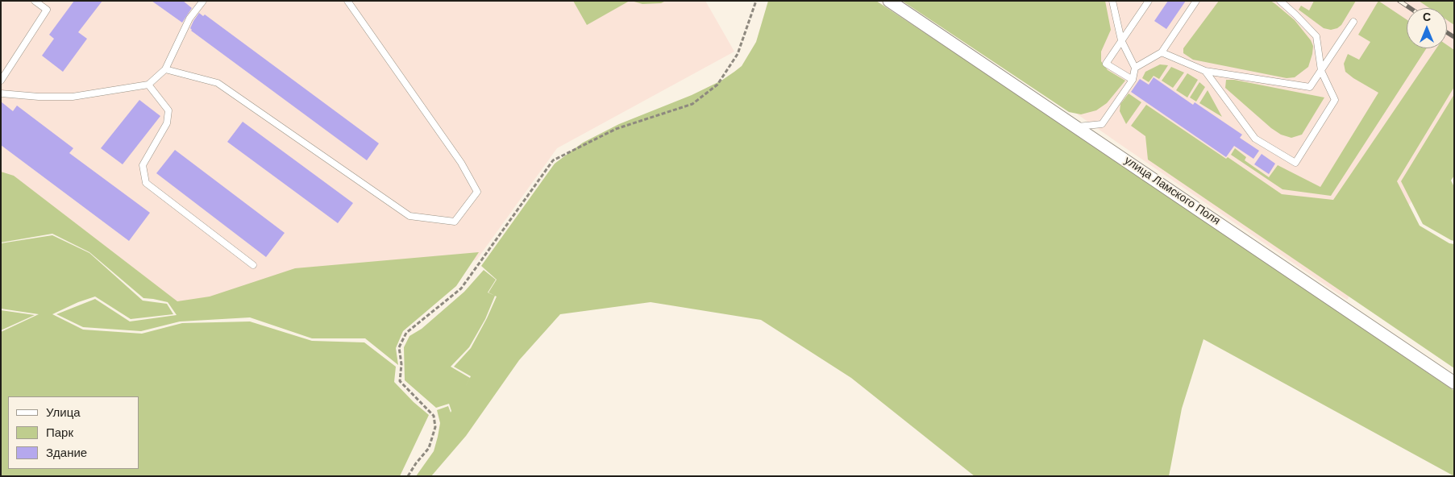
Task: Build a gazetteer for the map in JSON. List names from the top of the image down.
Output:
{
  "streets": {
    "street": ["улица Ламского Поля"]
  },
  "legend": ["Улица", "Парк", "Здание"],
  "north": "top"
}
